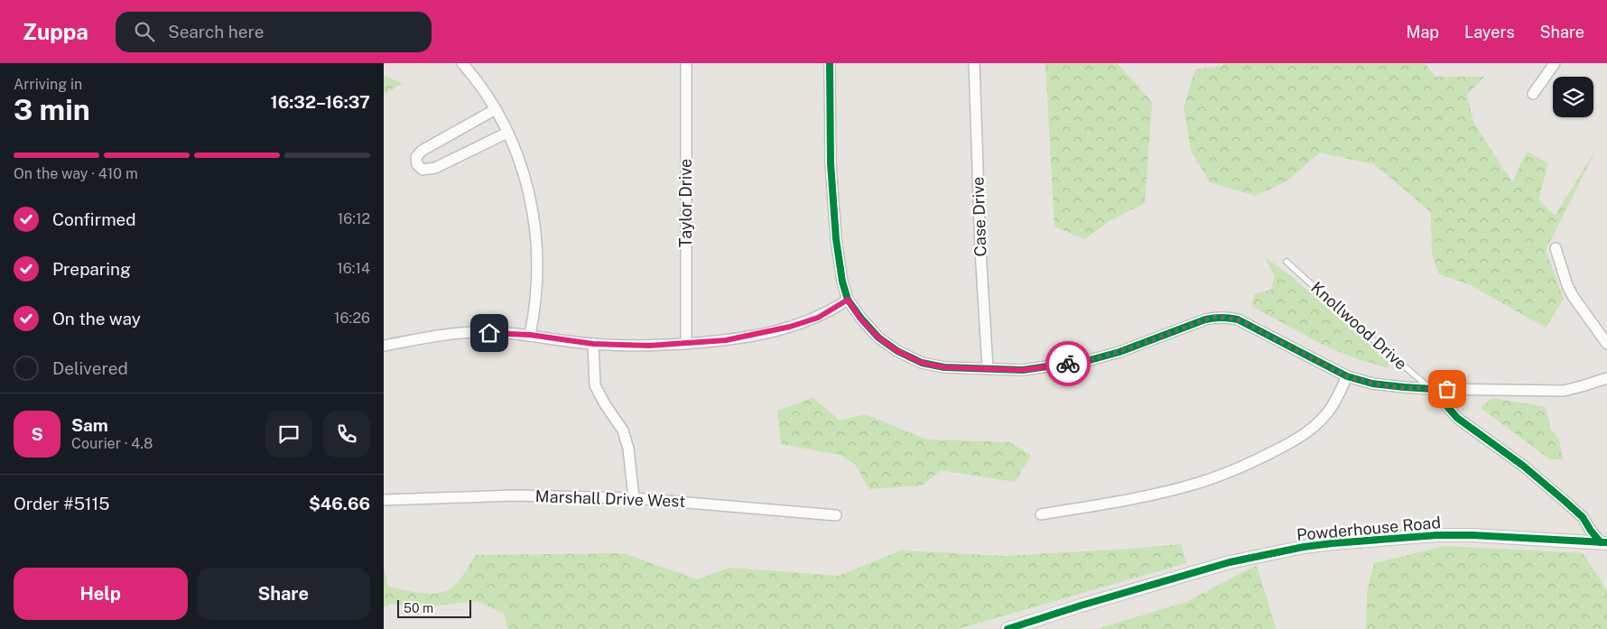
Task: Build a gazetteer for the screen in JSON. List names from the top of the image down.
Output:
{
  "streets": {
    "street": [
      "Taylor Drive",
      "Case Drive",
      "Marshall Drive West",
      "Powderhouse Road"
    ],
    "lane": ["Knollwood Drive"]
  },
  "scale_bar": "50 m",
  "page": {
    "header": "Zuppa",
    "search": "Search here",
    "nav": ["Map", "Layers", "Share"],
    "heading": ["3 min", "Arriving in", "16:32–16:37"],
    "panel": [
      "Sam",
      "Courier · 4.8",
      "Order #5115",
      "$46.66"
    ],
    "bar": "On the way · 410 m",
    "list": [
      ["Confirmed", "16:12"],
      ["Preparing", "16:14"],
      ["On the way", "16:26"],
      "Delivered"
    ],
    "round": "S",
    "buttons": ["Help", "Share"],
    "scale": "50 m"
  }
}
